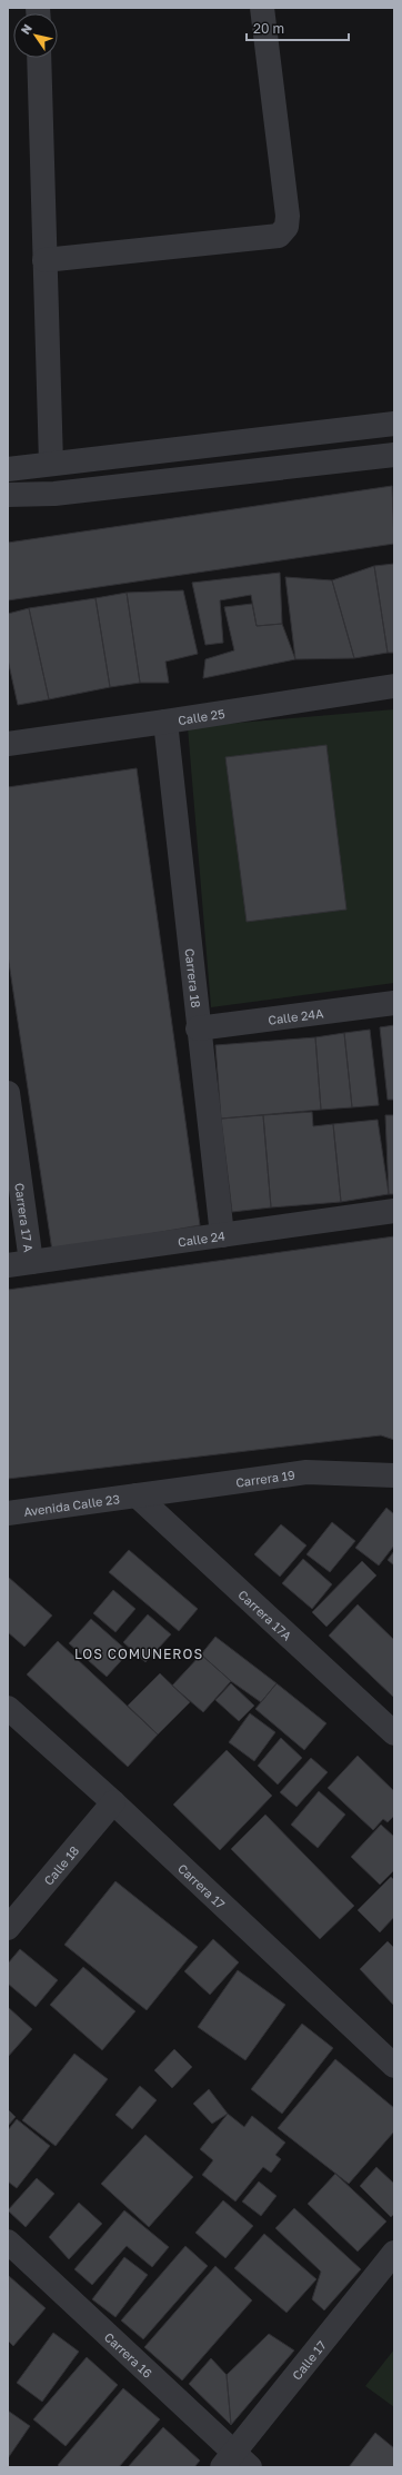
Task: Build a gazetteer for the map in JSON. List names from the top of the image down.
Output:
{
  "streets": {
    "street": [
      "Calle 25",
      "Carrera 18",
      "Calle 24A",
      "Carrera 17 A",
      "Calle 24",
      "Carrera 19",
      "Avenida Calle 23",
      "Carrera 17A",
      "Calle 18",
      "Carrera 17",
      "Carrera 16",
      "Calle 17"
    ]
  },
  "crossings": [
    ["Calle 25", "Carrera 18"],
    ["Carrera 18", "Calle 24A"],
    ["Carrera 18", "Calle 24"],
    ["Carrera 17 A", "Calle 24"],
    ["Carrera 19", "Avenida Calle 23"],
    ["Carrera 19", "Carrera 17A"],
    ["Avenida Calle 23", "Carrera 17A"],
    ["Calle 18", "Carrera 17"],
    ["Carrera 16", "Calle 17"]
  ],
  "districts": ["LOS COMUNEROS"],
  "scale_bar": "20 m",
  "north": "top left"
}
